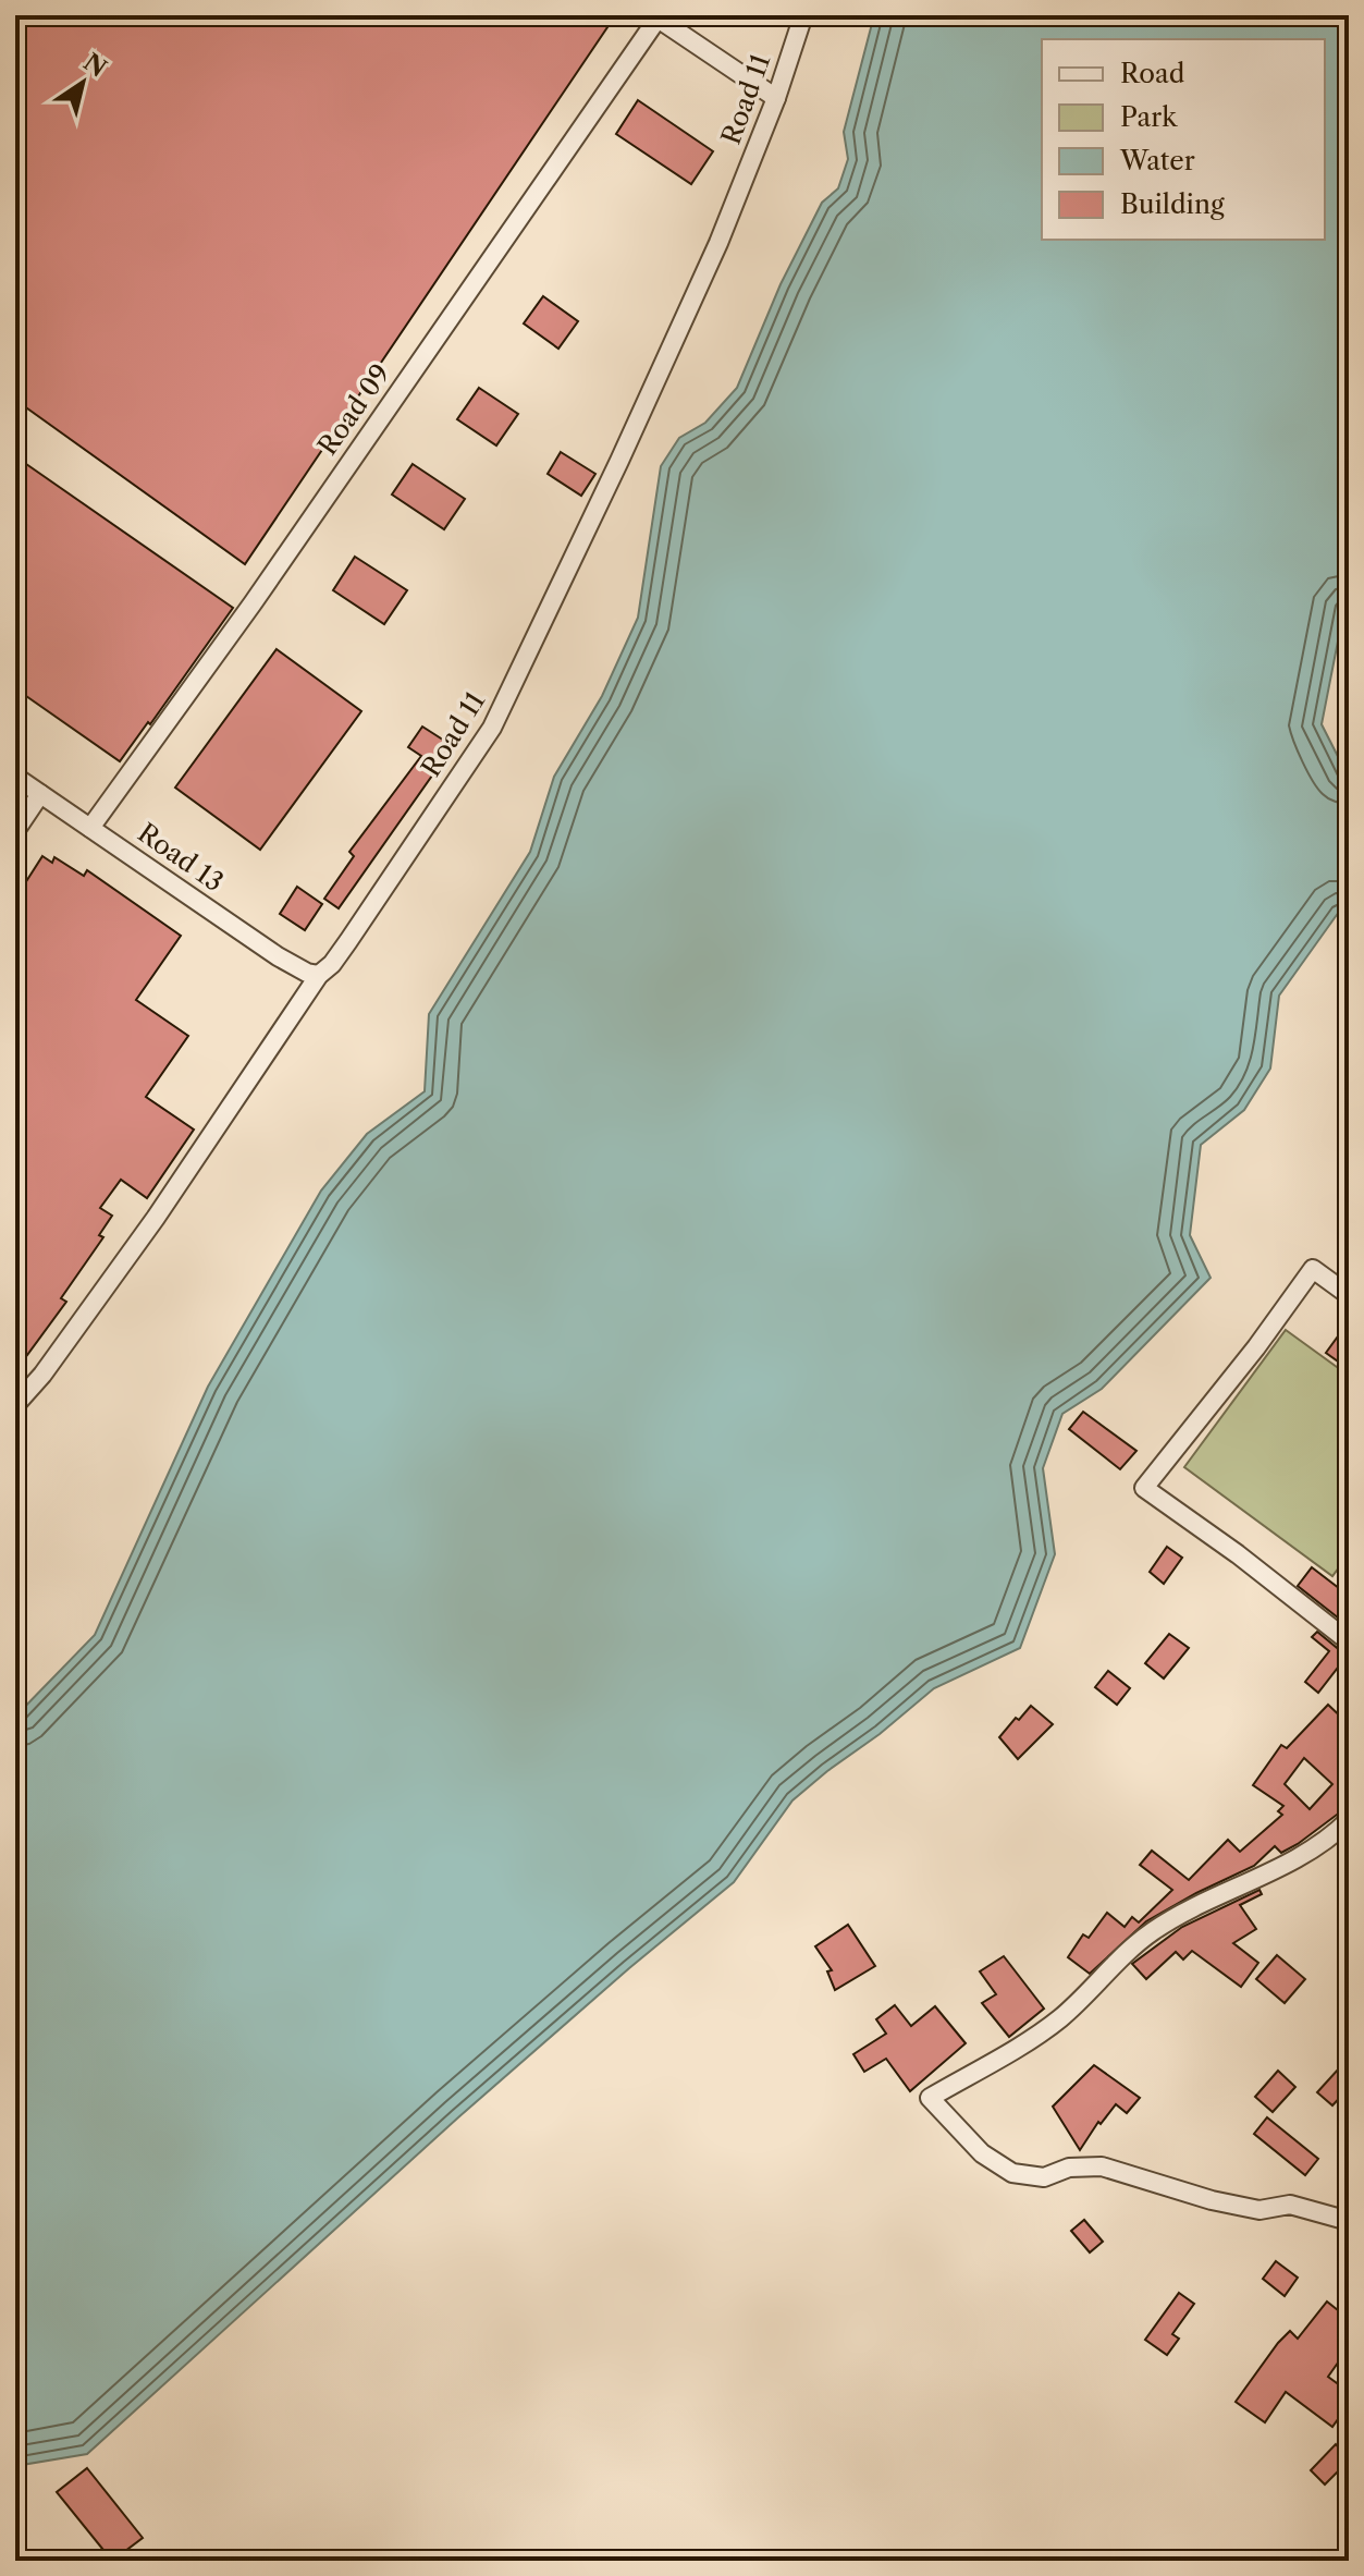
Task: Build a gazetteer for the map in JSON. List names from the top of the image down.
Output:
{
  "streets": {
    "street": ["Road 11", "Road 09", "Road 13"]
  },
  "crossings": [
    ["Road 11", "Road 13"],
    ["Road 09", "Road 13"]
  ],
  "legend": [
    "Road",
    "Park",
    "Water",
    "Building"
  ],
  "north": "top right"
}
